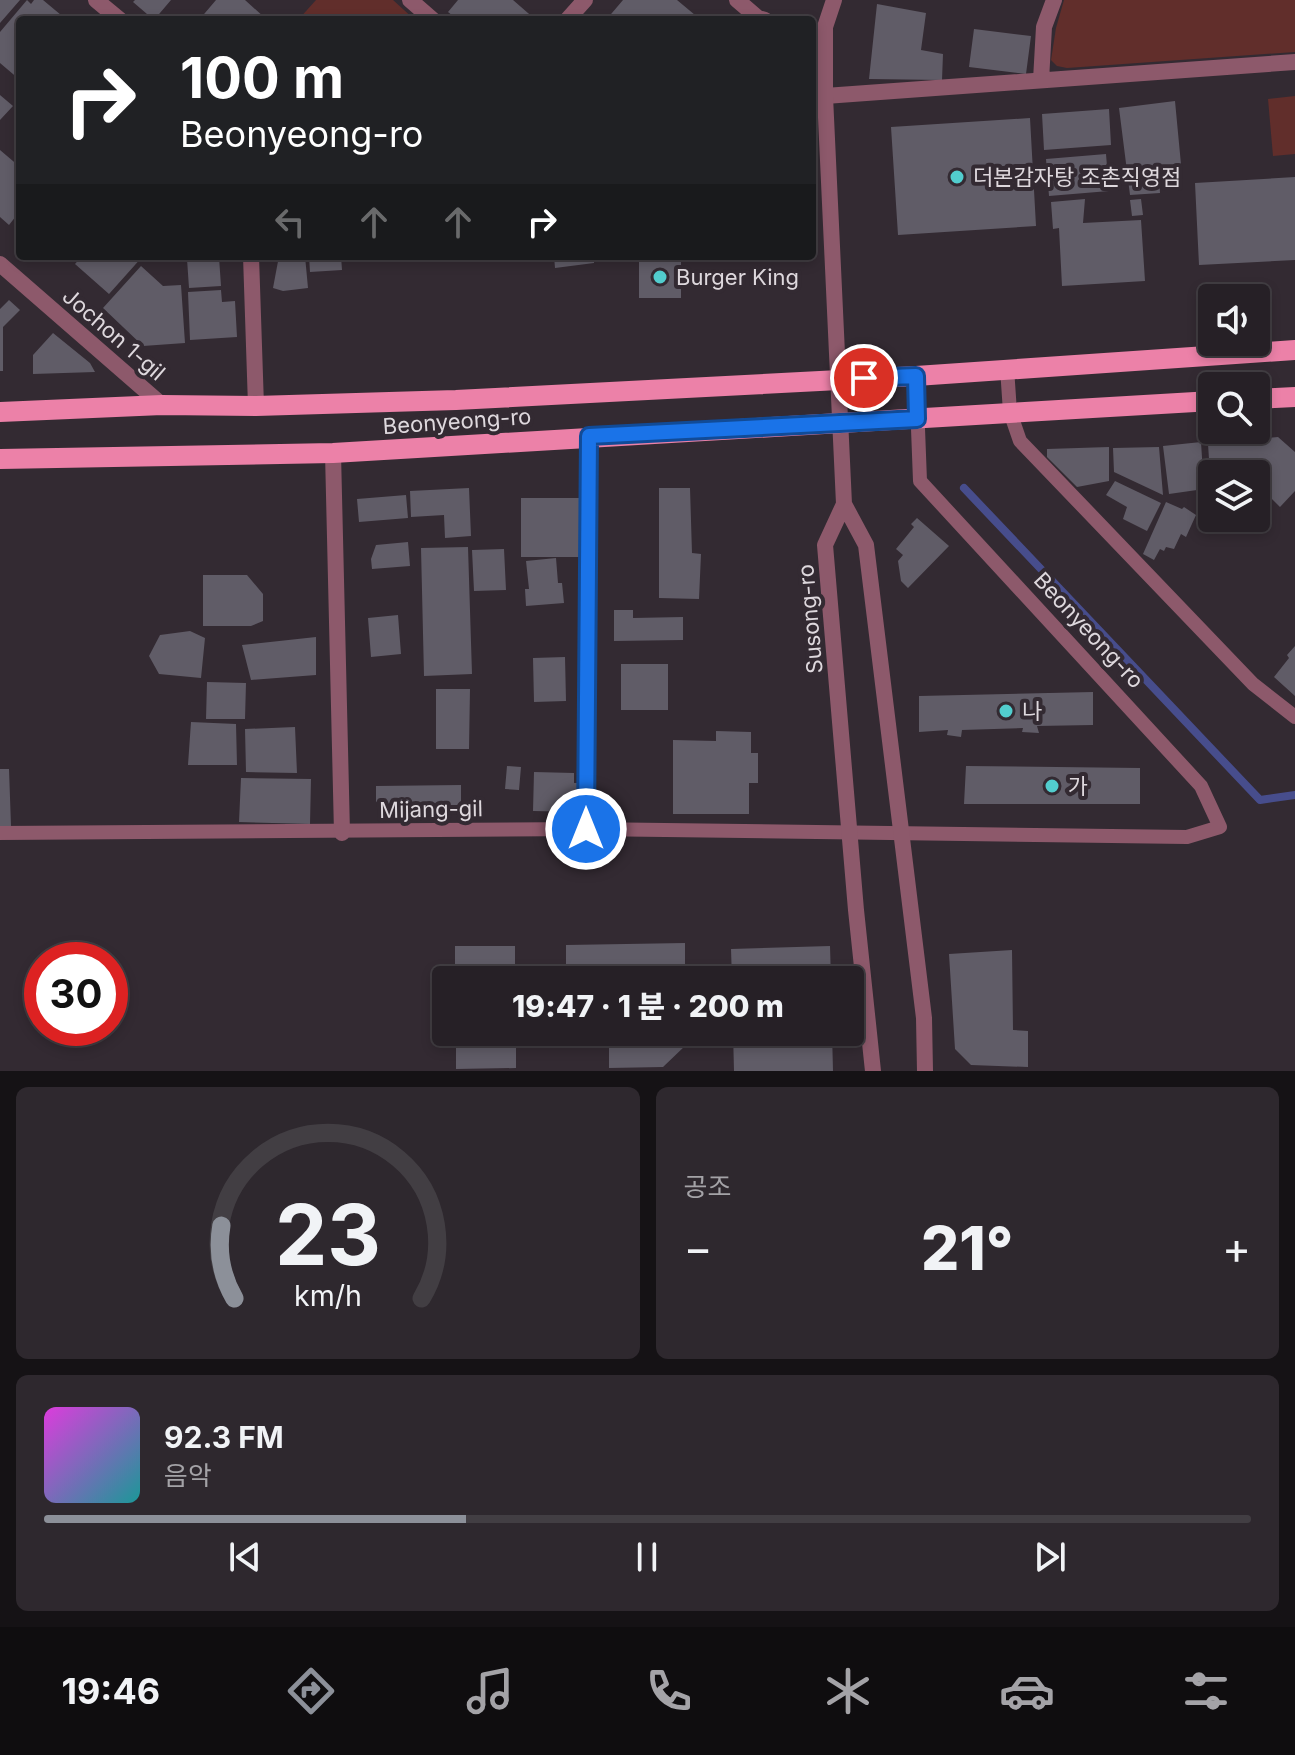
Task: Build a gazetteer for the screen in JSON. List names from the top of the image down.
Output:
{
  "streets": {
    "main road": ["Beonyeong-ro"],
    "street": ["Jochon 1-gil", "Susong-ro"],
    "lane": ["Mijang-gil"]
  },
  "crossings": [
    ["Jochon 1-gil", "Beonyeong-ro"],
    ["Susong-ro", "Mijang-gil"]
  ],
  "places": [
    "더본감자탕 조촌직영점",
    "Burger King",
    "나",
    "가"
  ],
  "page": {
    "turn": ["100 m", "Beonyeong-ro"],
    "limit": "30",
    "trip": "19:47 · 1 분 · 200 m",
    "tile": "공조",
    "heat": ["−", "21°", "+"],
    "song": ["92.3 FM", "음악"],
    "tabs": "19:46",
    "gauge": ["23", "km/h"]
  }
}
